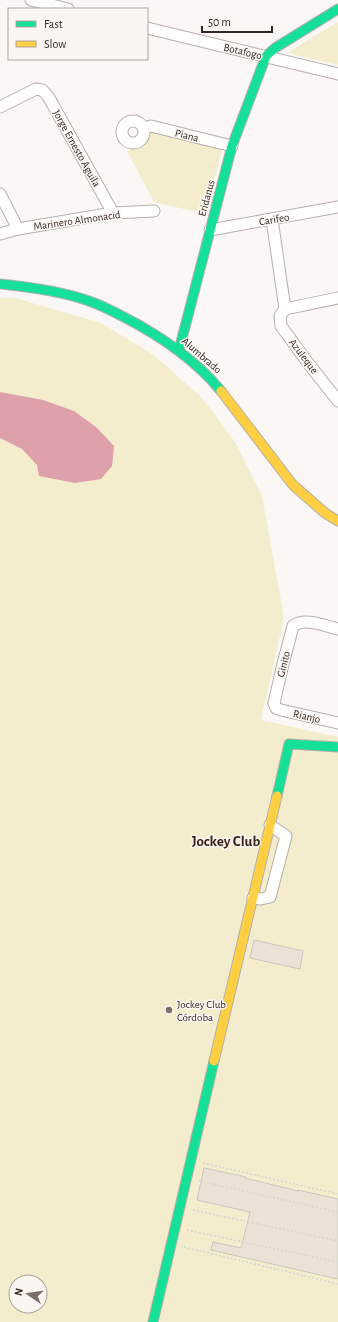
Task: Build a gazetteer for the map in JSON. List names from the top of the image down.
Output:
{
  "streets": {
    "street": [
      "Botafogo",
      "Piana",
      "Jorge Ernesto Aguila",
      "Eridanus",
      "Carifeo",
      "Marinero Almonacid",
      "Alumbrado",
      "Azuleque",
      "Ginito",
      "Rianjo"
    ]
  },
  "crossings": [
    ["Botafogo", "Eridanus"],
    ["Piana", "Eridanus"],
    ["Jorge Ernesto Aguila", "Marinero Almonacid"],
    ["Eridanus", "Carifeo"],
    ["Eridanus", "Alumbrado"],
    ["Carifeo", "Azuleque"],
    ["Ginito", "Rianjo"]
  ],
  "districts": ["Jockey Club"],
  "places": ["Jockey Club Córdoba"],
  "legend": ["Fast", "Slow"],
  "scale_bar": "50 m",
  "north": "left"
}
